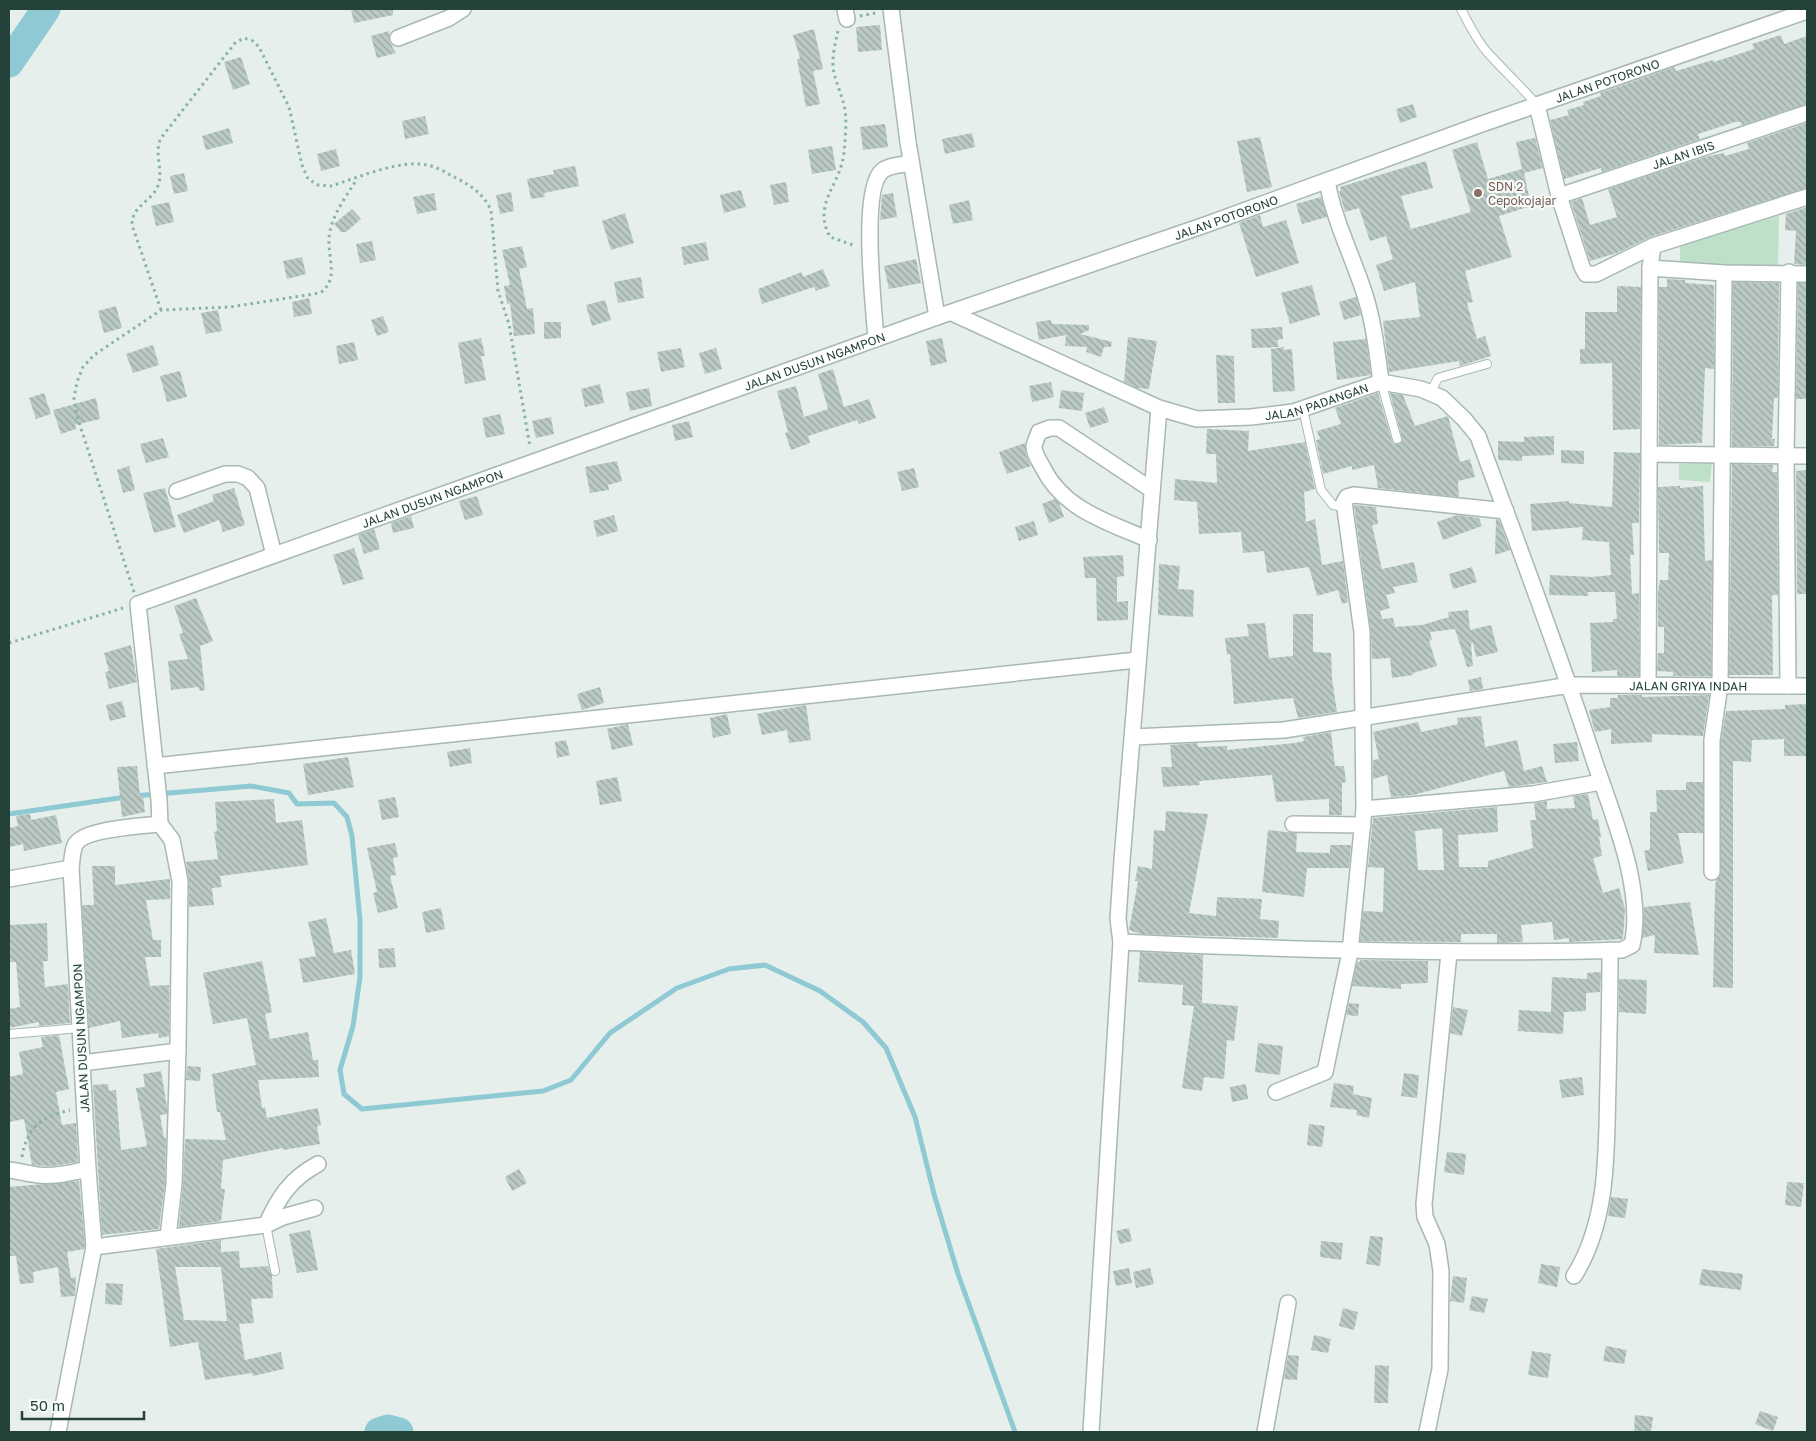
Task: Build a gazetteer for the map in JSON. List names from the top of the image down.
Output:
{
  "streets": {
    "street": [
      "JALAN POTORONO",
      "JALAN IBIS",
      "JALAN DUSUN NGAMPON",
      "JALAN PADANGAN",
      "JALAN GRIYA INDAH"
    ]
  },
  "crossings": [
    ["JALAN POTORONO", "JALAN DUSUN NGAMPON"],
    ["JALAN POTORONO", "JALAN PADANGAN"],
    ["JALAN PADANGAN", "JALAN GRIYA INDAH"]
  ],
  "places": ["SDN 2 Cepokojajar"],
  "scale_bar": "50 m"
}
